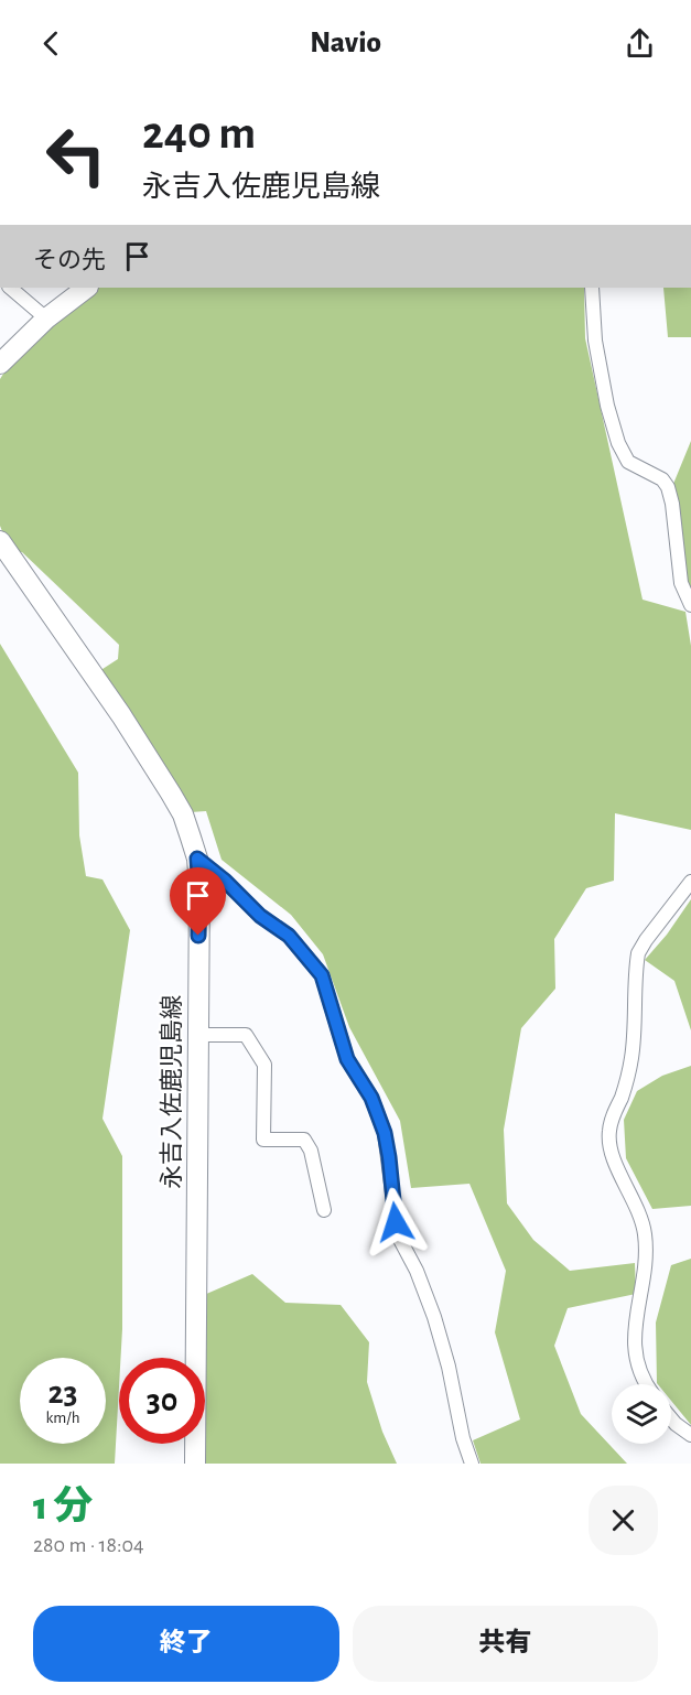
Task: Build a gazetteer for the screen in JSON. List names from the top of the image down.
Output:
{
  "streets": {
    "main road": ["永吉入佐鹿児島線"]
  },
  "page": {
    "header": "Navio",
    "turn": ["240 m", "永吉入佐鹿児島線"],
    "then": "その先",
    "speed": "23 km/h",
    "limit": "30",
    "heading": ["1 分", "280 m · 18:04"],
    "buttons": ["終了", "共有"]
  }
}
